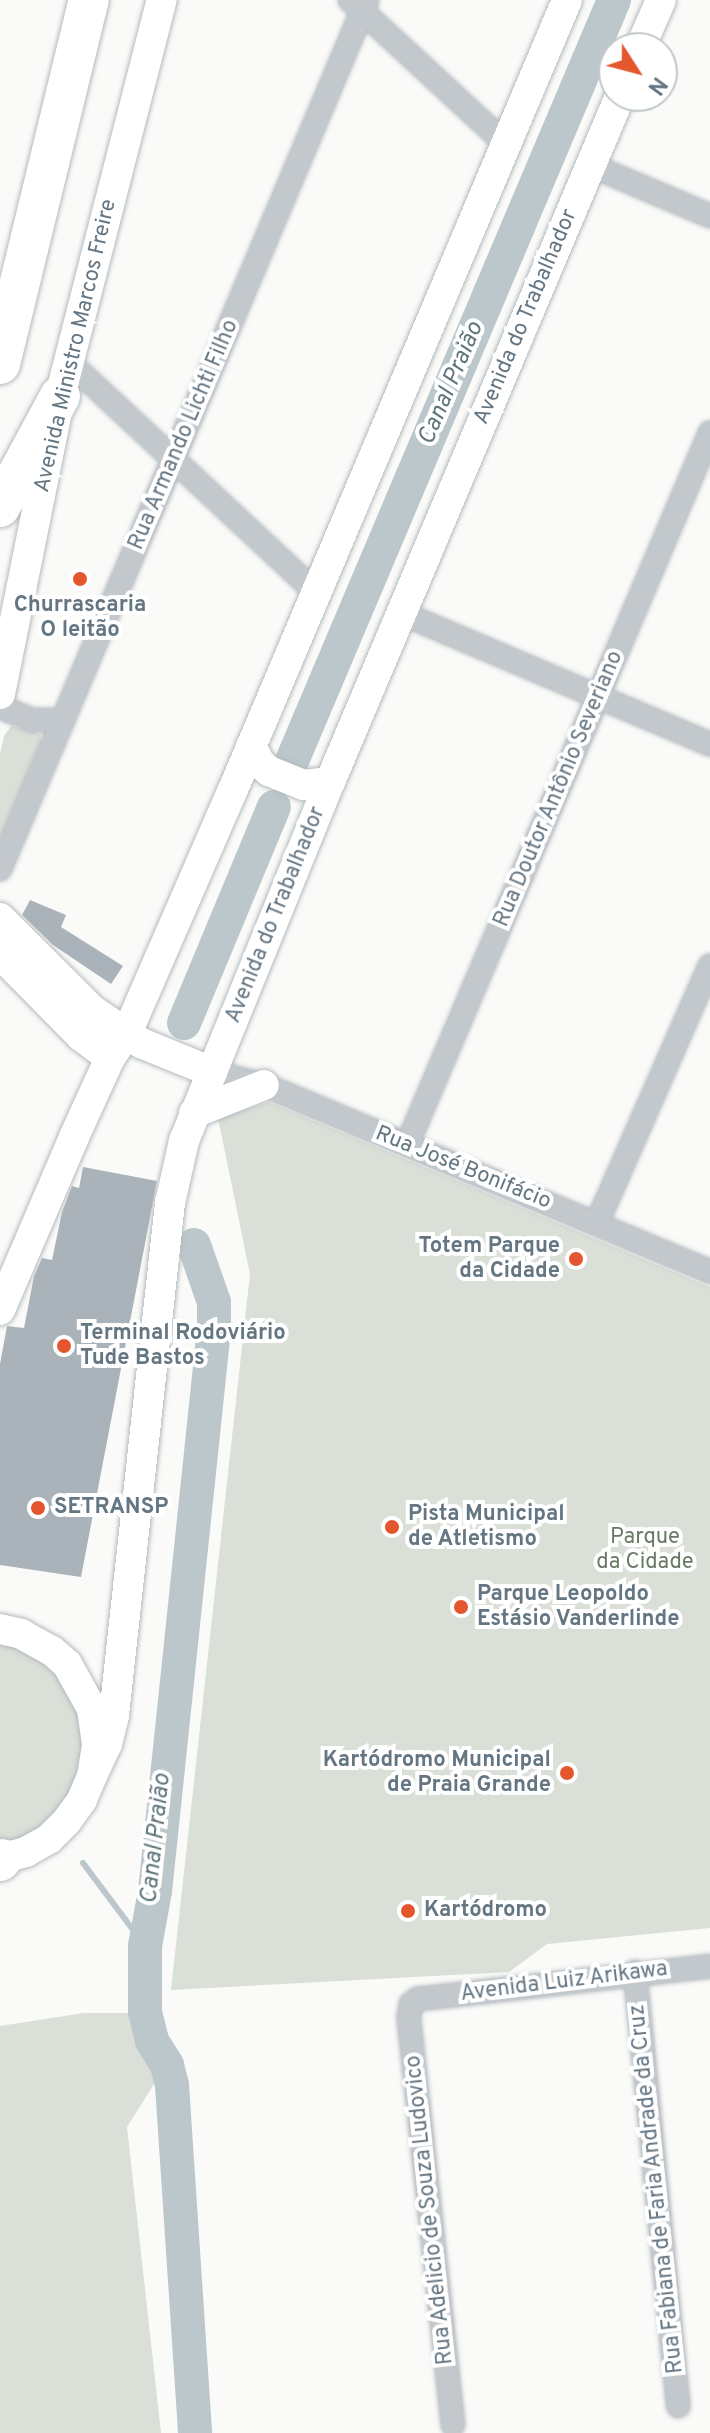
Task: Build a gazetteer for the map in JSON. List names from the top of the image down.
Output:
{
  "streets": {
    "main road": ["Avenida do Trabalhador", "Avenida Ministro Marcos Freire"],
    "street": [
      "Rua Armando Lichti Filho",
      "Rua Doutor Antônio Severiano",
      "Rua José Bonifácio",
      "Avenida Luiz Arikawa",
      "Rua Fabiana de Faria Andrade da Cruz",
      "Rua Adelicio de Souza Ludovico"
    ]
  },
  "crossings": [
    ["Avenida do Trabalhador", "Rua José Bonifácio"],
    ["Rua Doutor Antônio Severiano", "Rua José Bonifácio"],
    ["Avenida Luiz Arikawa", "Rua Fabiana de Faria Andrade da Cruz"],
    ["Avenida Luiz Arikawa", "Rua Adelicio de Souza Ludovico"]
  ],
  "water": ["Canal Praião"],
  "parks": ["Parque da Cidade"],
  "places": [
    "Churrascaria O leitão",
    "Totem Parque da Cidade",
    "Terminal Rodoviário Tude Bastos",
    "SETRANSP",
    "Pista Municipal de Atletismo",
    "Parque Leopoldo Estásio Vanderlinde",
    "Kartódromo Municipal de Praia Grande",
    "Kartódromo"
  ],
  "north": "bottom right"
}
